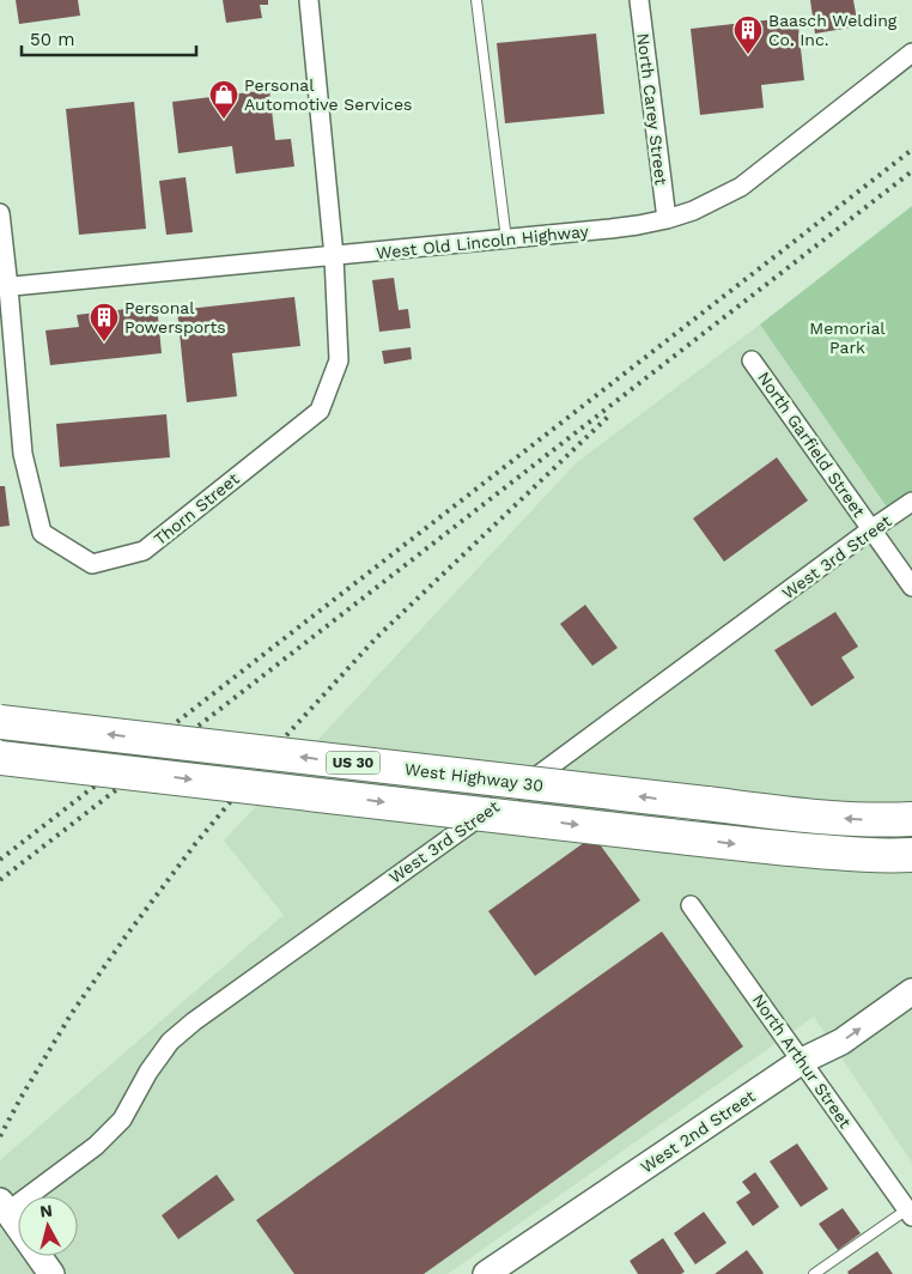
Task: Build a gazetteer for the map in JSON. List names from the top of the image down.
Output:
{
  "streets": {
    "highway": ["US 30", "West Highway 30"],
    "street": [
      "North Carey Street",
      "West Old Lincoln Highway",
      "North Garfield Street",
      "Thorn Street",
      "West 3rd Street",
      "North Arthur Street",
      "West 2nd Street"
    ]
  },
  "crossings": [
    ["North Carey Street", "West Old Lincoln Highway"],
    ["West Old Lincoln Highway", "Thorn Street"],
    ["North Garfield Street", "West 3rd Street"],
    ["North Arthur Street", "West 2nd Street"]
  ],
  "parks": ["Memorial Park"],
  "places": {
    "building": ["Baasch Welding Co. Inc.", "Personal Powersports"],
    "shop": ["Personal Automotive Services"]
  },
  "scale_bar": "50 m",
  "north": "top"
}
